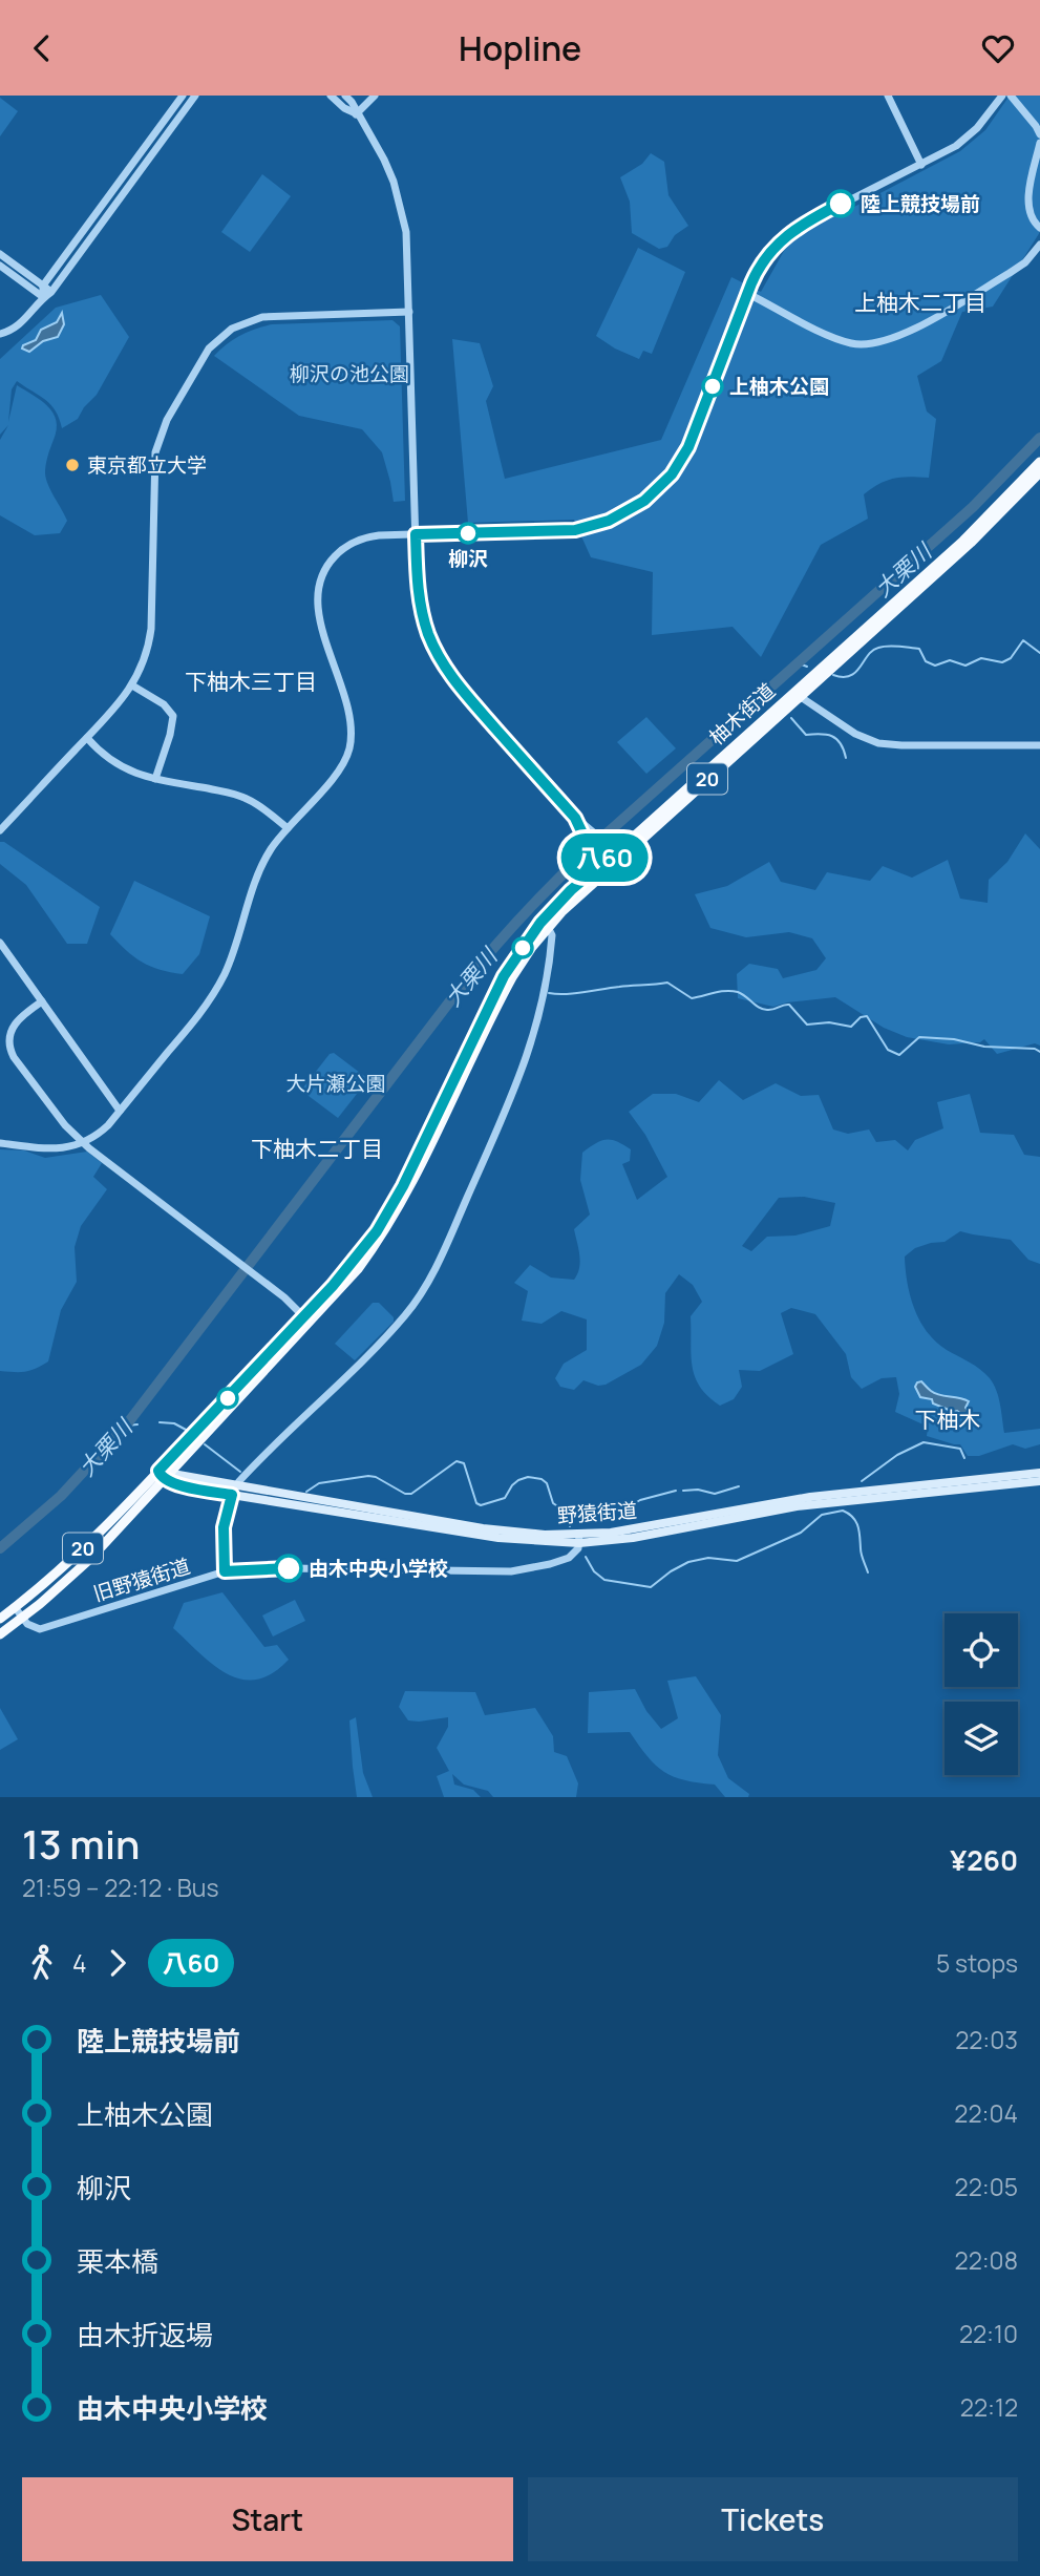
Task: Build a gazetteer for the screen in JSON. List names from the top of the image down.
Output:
{
  "streets": {
    "main road": ["柚木街道", "20", "野猿街道"],
    "street": ["旧野猿街道"]
  },
  "crossings": [
    ["柚木街道", "20"],
    ["柚木街道", "野猿街道"],
    ["20", "野猿街道"],
    ["20", "旧野猿街道"],
    ["野猿街道", "旧野猿街道"]
  ],
  "districts": [
    "上柚木二丁目",
    "下柚木三丁目",
    "下柚木二丁目",
    "下柚木"
  ],
  "water": ["大栗川"],
  "parks": ["柳沢の池公園", "大片瀬公園"],
  "places": [
    "陸上競技場前",
    "上柚木公園",
    "東京都立大学",
    "柳沢",
    "由木中央小学校"
  ],
  "lines": ["bus line 八60"],
  "page": {
    "header": "Hopline",
    "on_map": "八60",
    "heading": ["13 min", "21:59 – 22:12 · Bus", "¥260"],
    "legs": ["4", "八60", "5 stops"],
    "list": [
      {
        "name": "陸上競技場前",
        "value": "22:03"
      },
      {
        "name": "上柚木公園",
        "value": "22:04"
      },
      {
        "name": "柳沢",
        "value": "22:05"
      },
      {
        "name": "栗本橋",
        "value": "22:08"
      },
      {
        "name": "由木折返場",
        "value": "22:10"
      },
      {
        "name": "由木中央小学校",
        "value": "22:12"
      }
    ],
    "buttons": ["Start", "Tickets"]
  }
}
